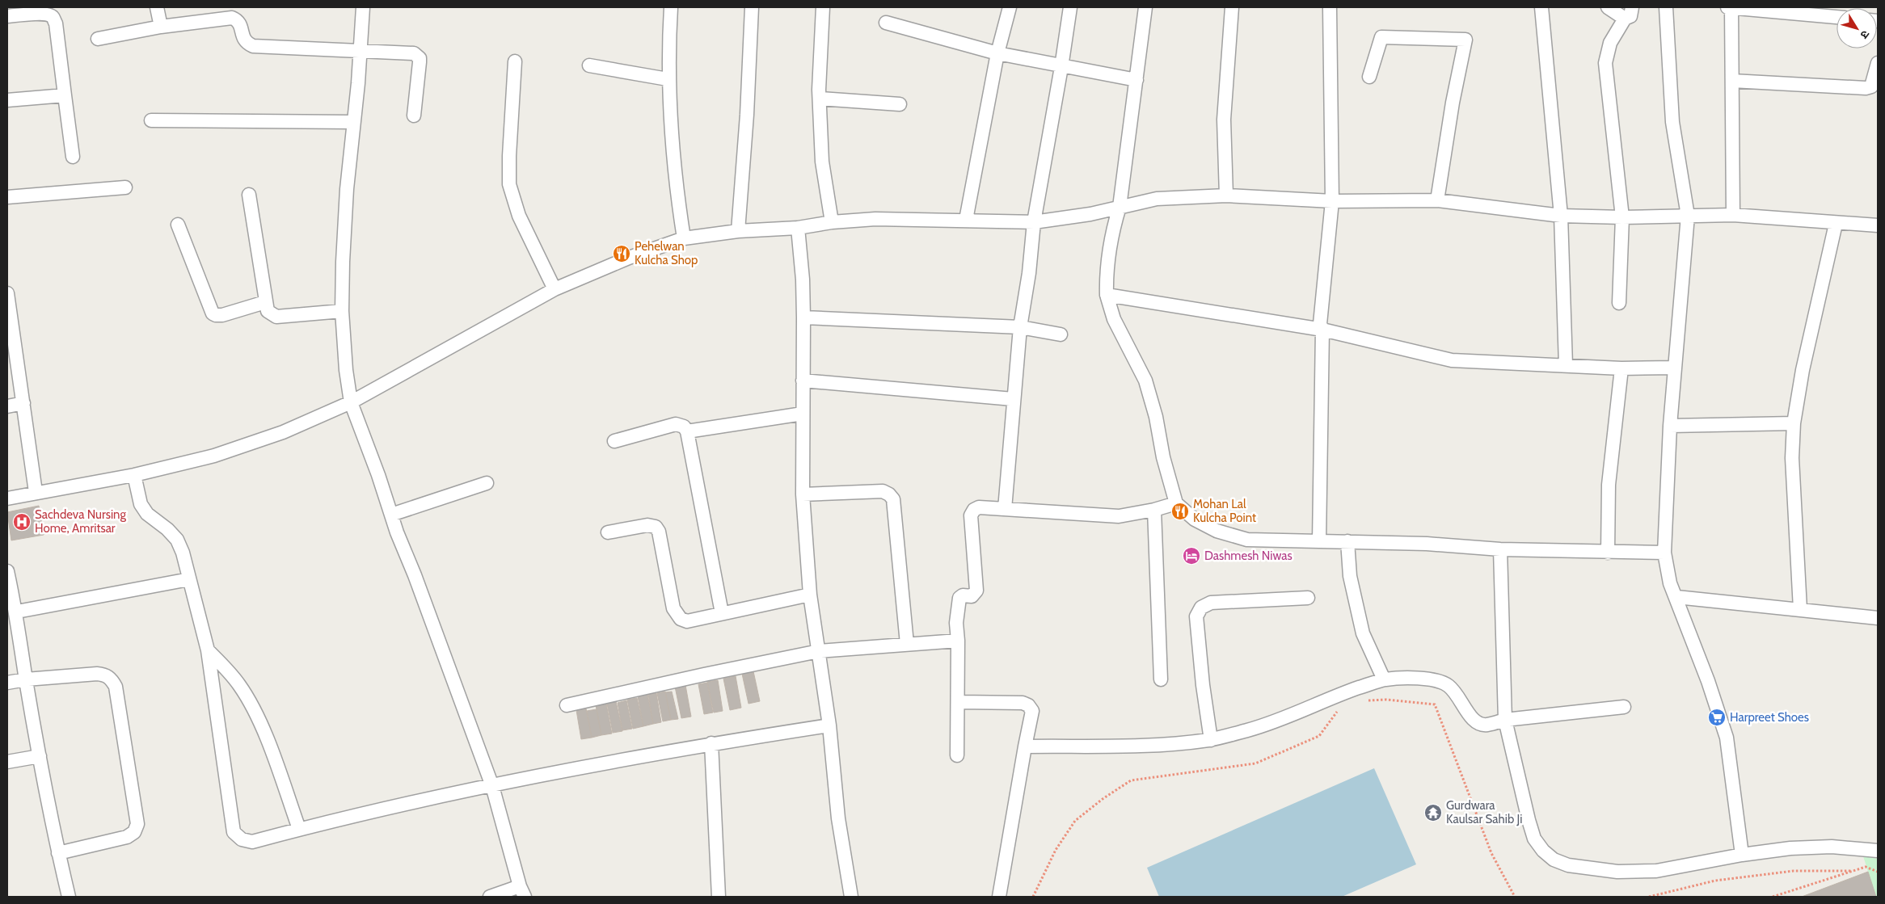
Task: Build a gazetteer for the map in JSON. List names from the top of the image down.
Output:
{
  "places": {
    "restaurant": ["Pehelwan Kulcha Shop", "Mohan Lal Kulcha Point"],
    "hospital": ["Sachdeva Nursing Home, Amritsar"],
    "hotel": ["Dashmesh Niwas"],
    "supermarket": ["Harpreet Shoes"],
    "temple": ["Gurdwara Kaulsar Sahib Ji"]
  },
  "north": "bottom right"
}
